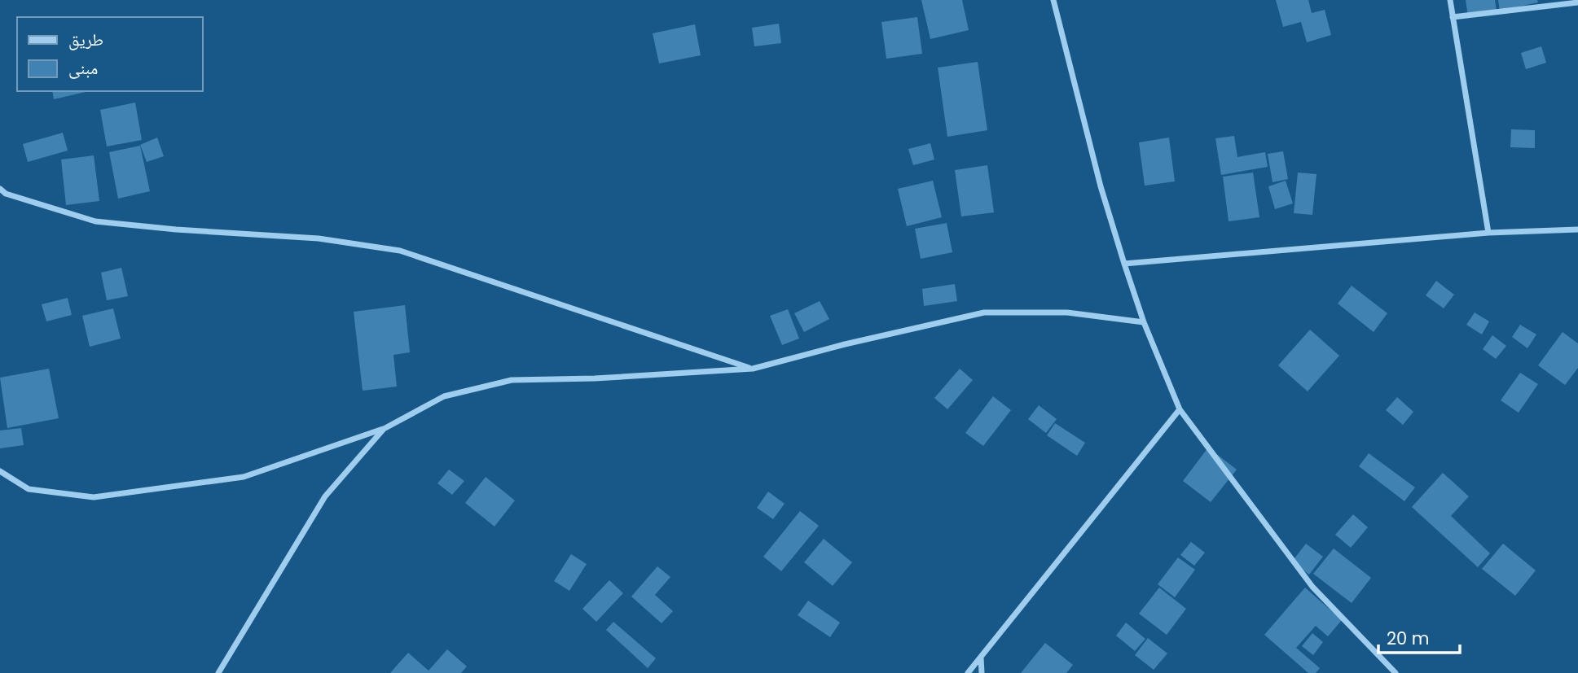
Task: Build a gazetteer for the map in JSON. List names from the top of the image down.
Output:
{
  "legend": ["طريق", "مبنى"],
  "scale_bar": "20 m"
}
